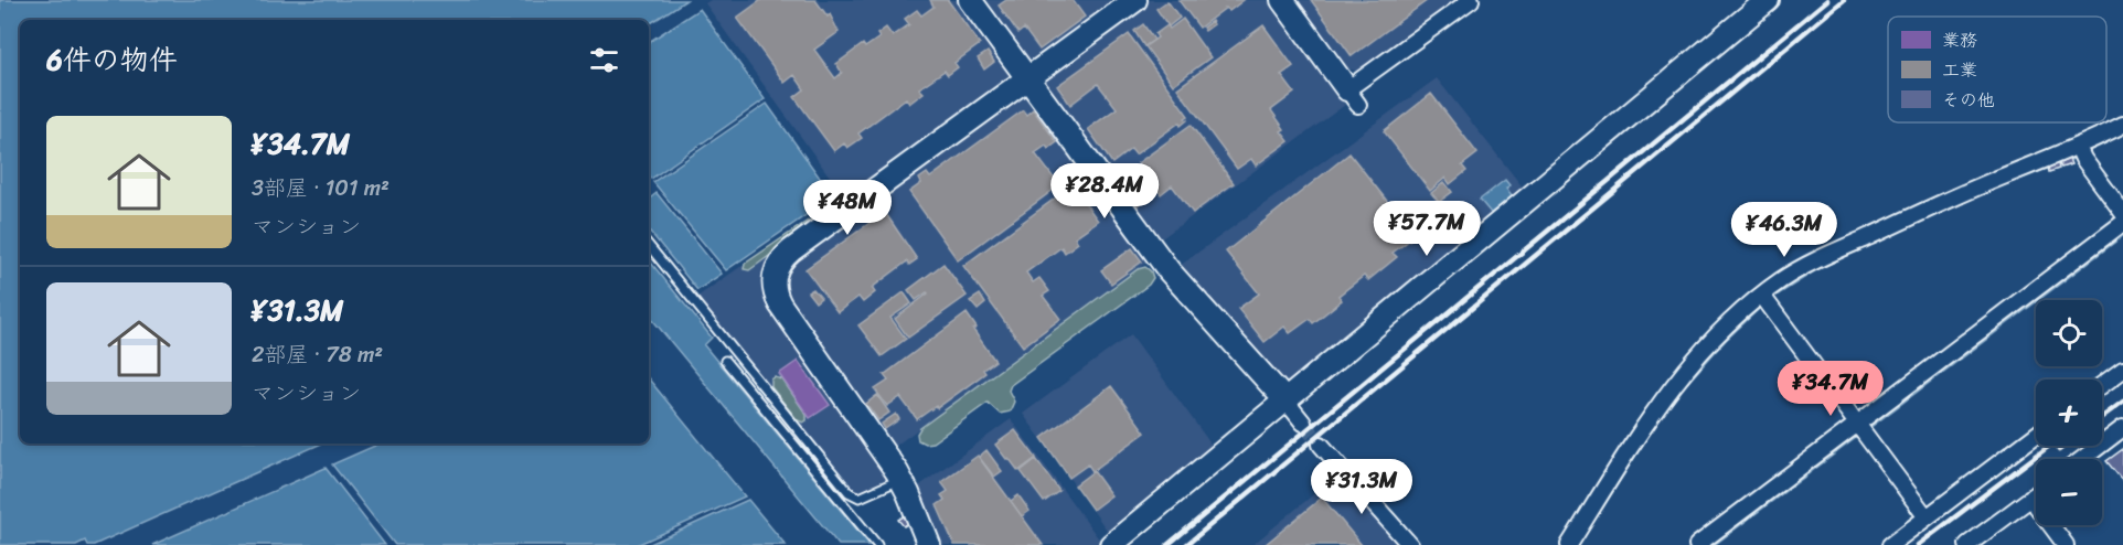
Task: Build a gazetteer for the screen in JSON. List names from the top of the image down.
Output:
{
  "legend": ["業務", "工業", "その他"],
  "page": {
    "heading": "6件の物件",
    "list": [
      {
        "name": "¥34.7M",
        "note": "3部屋 · 101 m² · マンション"
      },
      {
        "name": "¥31.3M",
        "note": "2部屋 · 78 m² · マンション"
      }
    ],
    "price": [
      "¥28.4M",
      "¥48M",
      "¥57.7M",
      "¥46.3M",
      "¥34.7M",
      "¥31.3M"
    ],
    "map_buttons": ["+", "−"]
  }
}
